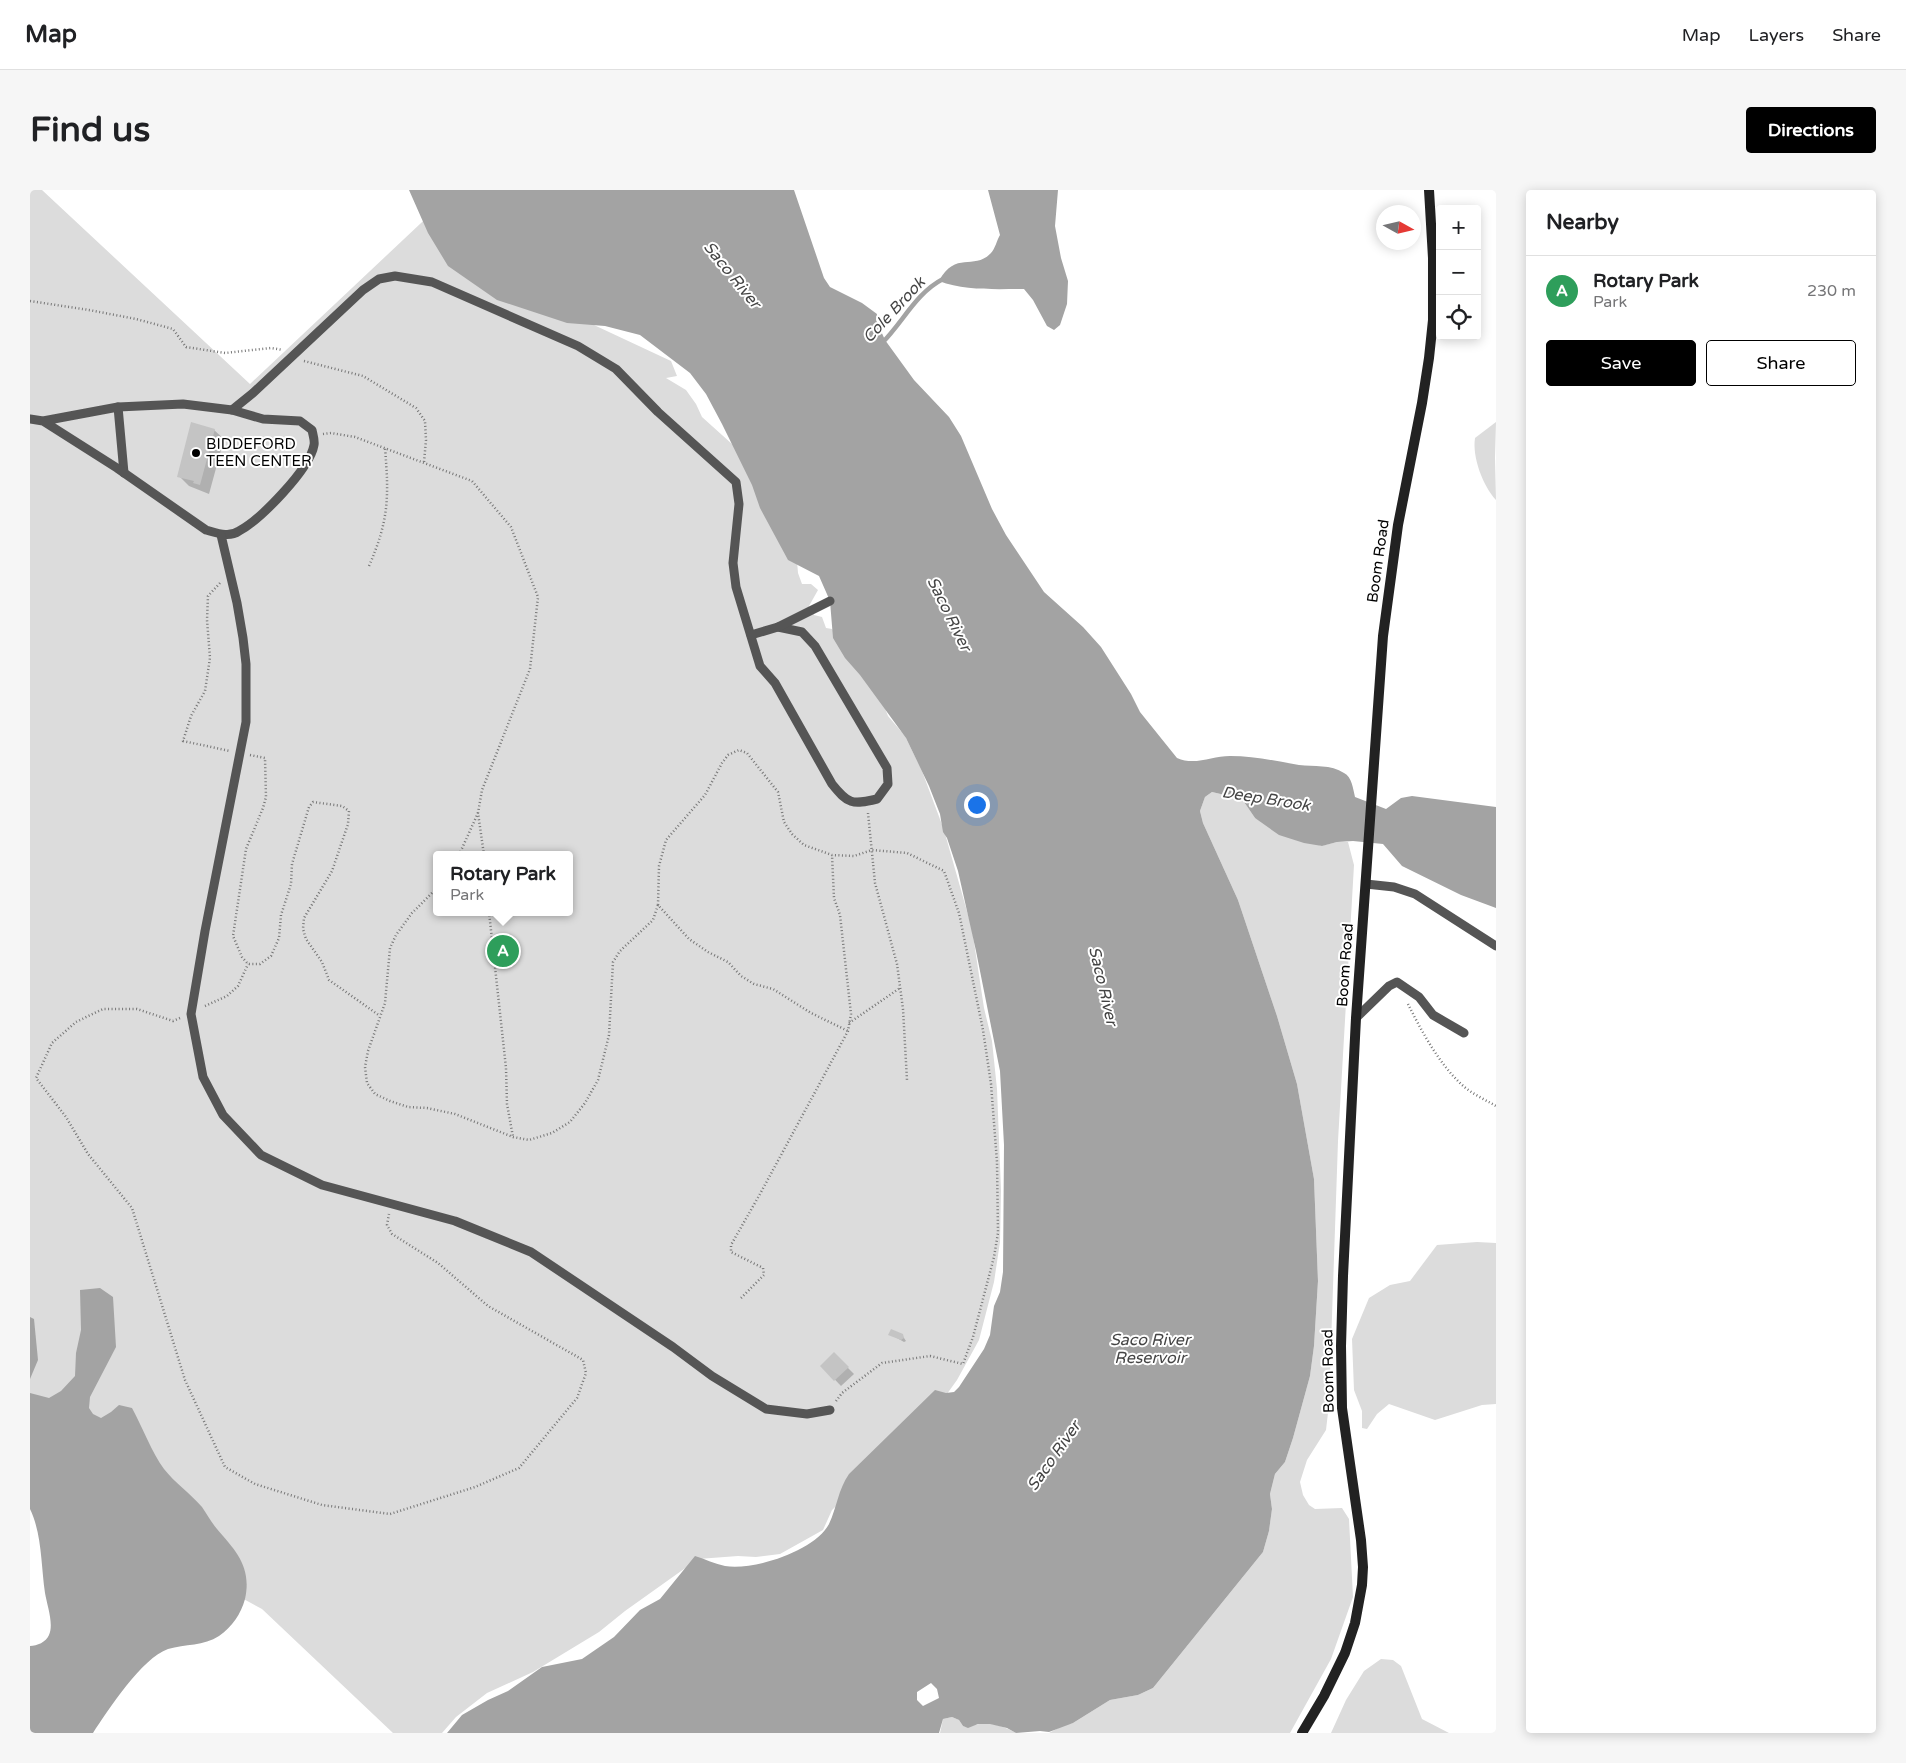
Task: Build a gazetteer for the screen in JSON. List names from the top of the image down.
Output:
{
  "streets": {
    "street": ["Boom Road"]
  },
  "water": [
    "Saco River",
    "Cole Brook",
    "Deep Brook",
    "Saco River Reservoir"
  ],
  "places": ["BIDDEFORD TEEN CENTER"],
  "north": "right",
  "page": {
    "header": "Map",
    "nav": ["Map", "Layers", "Share"],
    "buttons": [
      "Directions",
      ["Save", "Share"]
    ],
    "title": "Find us",
    "heading": "Nearby",
    "map_buttons": ["+", "−"],
    "list": [
      {
        "mark": "A",
        "name": "Rotary Park",
        "note": "Park",
        "value": "230 m"
      }
    ],
    "popup": ["Rotary Park", "Park"],
    "pins": "A"
  }
}
